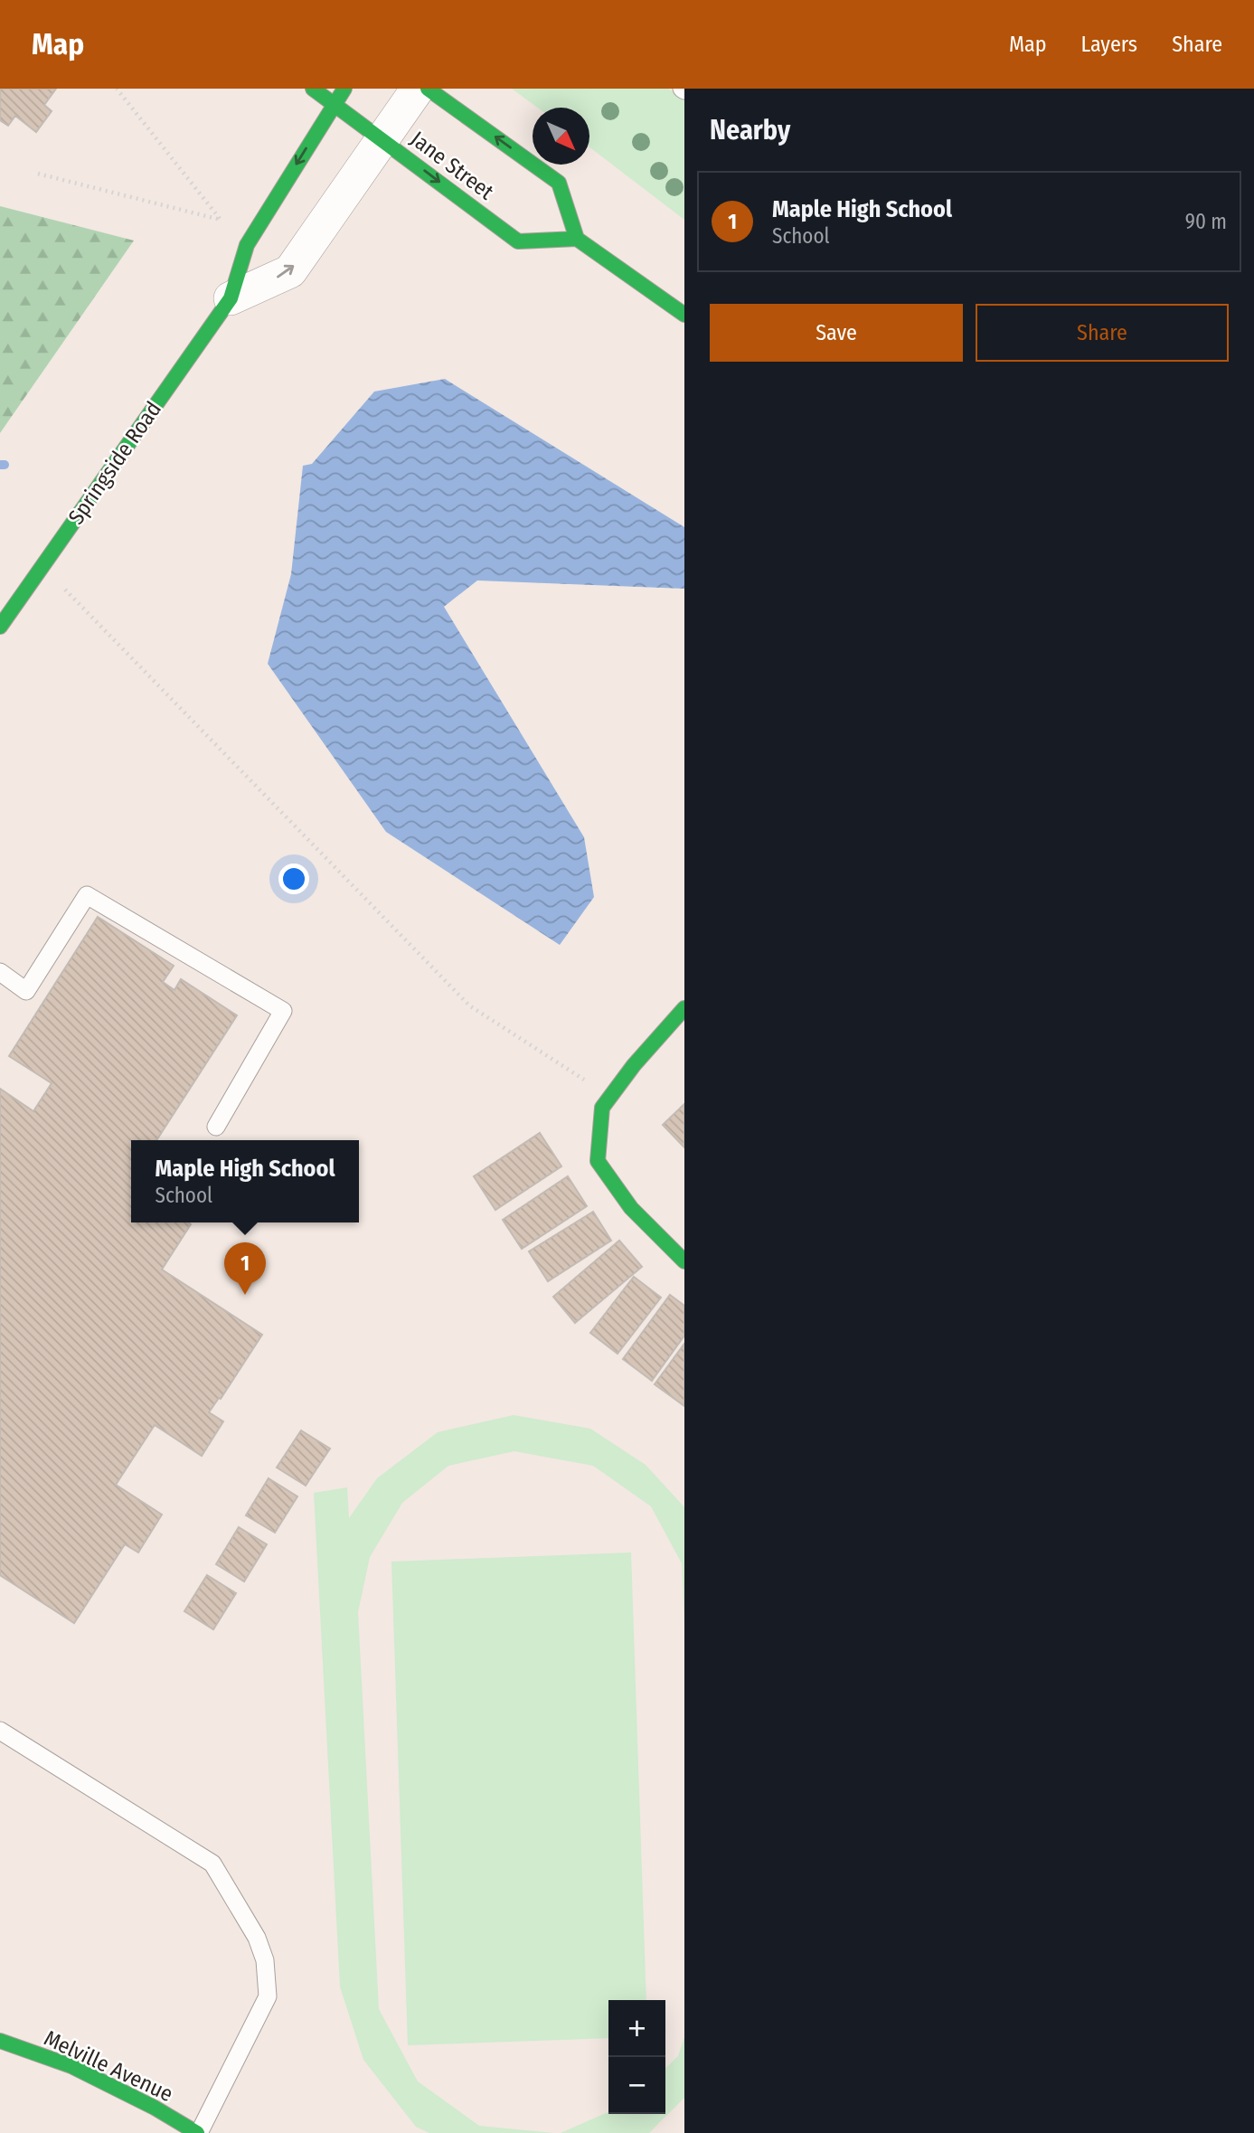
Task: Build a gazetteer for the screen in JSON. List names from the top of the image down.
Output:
{
  "streets": {
    "street": ["Jane Street", "Springside Road", "Melville Avenue"]
  },
  "crossings": [
    ["Jane Street", "Springside Road"]
  ],
  "north": "bottom right",
  "page": {
    "header": "Map",
    "nav": ["Map", "Layers", "Share"],
    "heading": "Nearby",
    "list": [
      {
        "mark": "1",
        "name": "Maple High School",
        "note": "School",
        "value": "90 m"
      }
    ],
    "buttons": ["Save", "Share"],
    "popup": ["Maple High School", "School"],
    "pins": "1",
    "map_buttons": ["+", "−"]
  }
}
